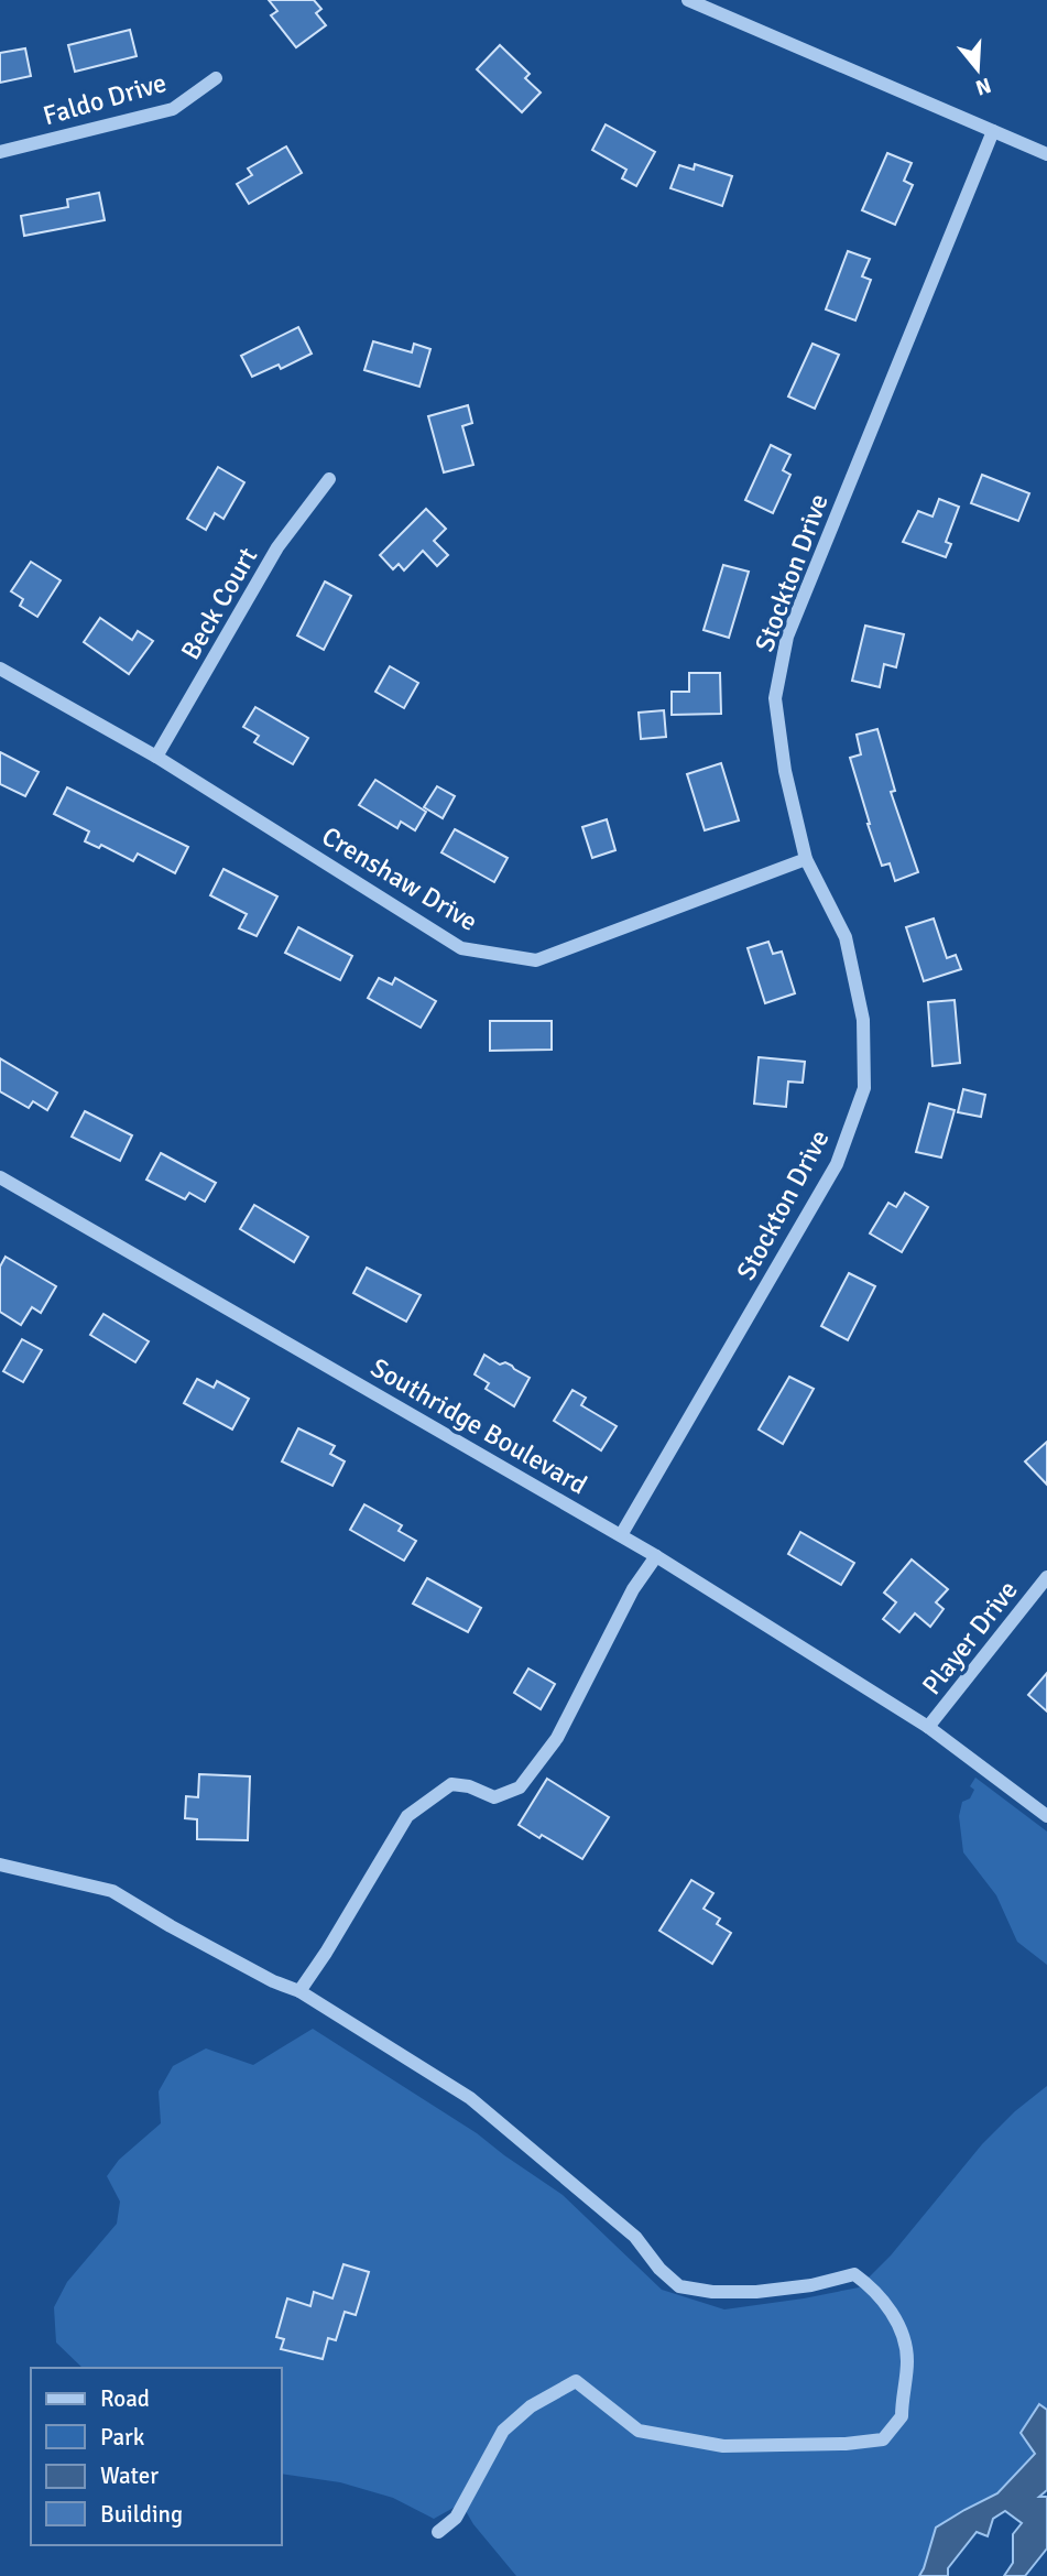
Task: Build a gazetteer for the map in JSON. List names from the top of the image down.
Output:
{
  "streets": {
    "street": [
      "Faldo Drive",
      "Stockton Drive",
      "Beck Court",
      "Crenshaw Drive",
      "Southridge Boulevard",
      "Player Drive"
    ]
  },
  "crossings": [
    ["Stockton Drive", "Crenshaw Drive"],
    ["Stockton Drive", "Southridge Boulevard"],
    ["Beck Court", "Crenshaw Drive"],
    ["Southridge Boulevard", "Player Drive"]
  ],
  "legend": [
    "Road",
    "Park",
    "Water",
    "Building"
  ],
  "north": "bottom"
}
